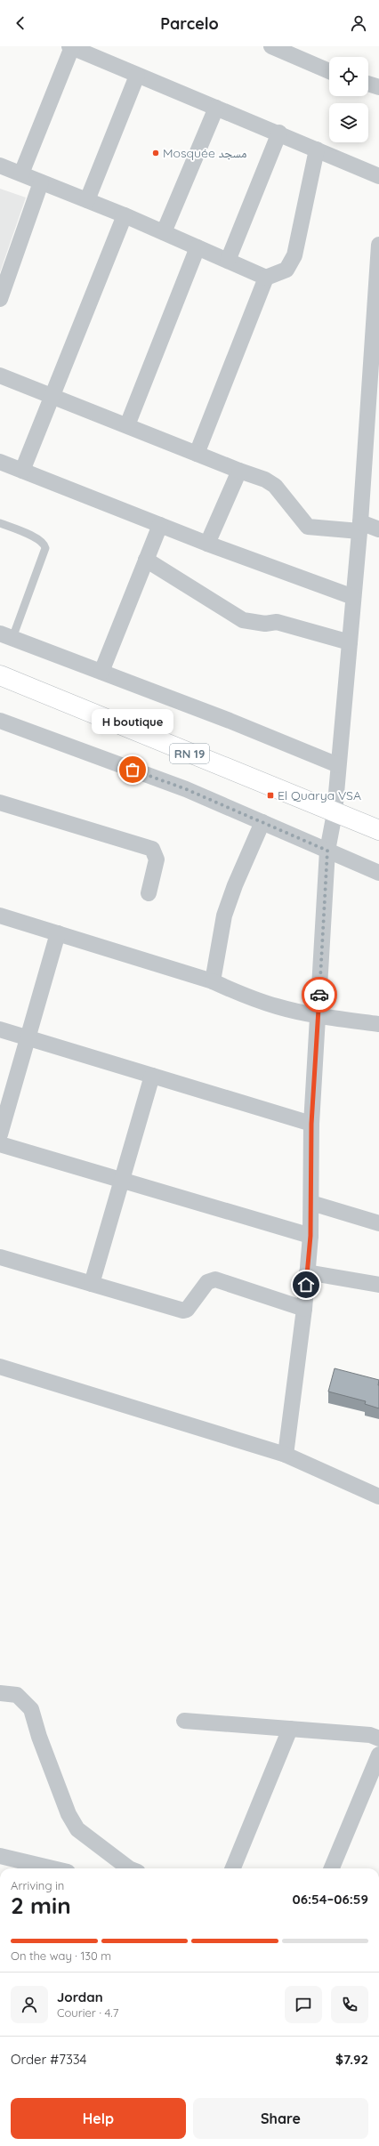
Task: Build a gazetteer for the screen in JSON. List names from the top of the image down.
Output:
{
  "streets": {
    "highway": ["RN 19"]
  },
  "places": {
    "other": ["Mosquée مسجد", "H boutique"],
    "transit": ["El Quarya VSA"]
  },
  "page": {
    "header": "Parcelo",
    "bubble": "H boutique",
    "heading": ["2 min", "Arriving in", "06:54–06:59"],
    "panel": [
      "Jordan",
      "Courier · 4.7",
      "Order #7334",
      "$7.92"
    ],
    "bar": "On the way · 130 m",
    "buttons": ["Help", "Share"]
  }
}
